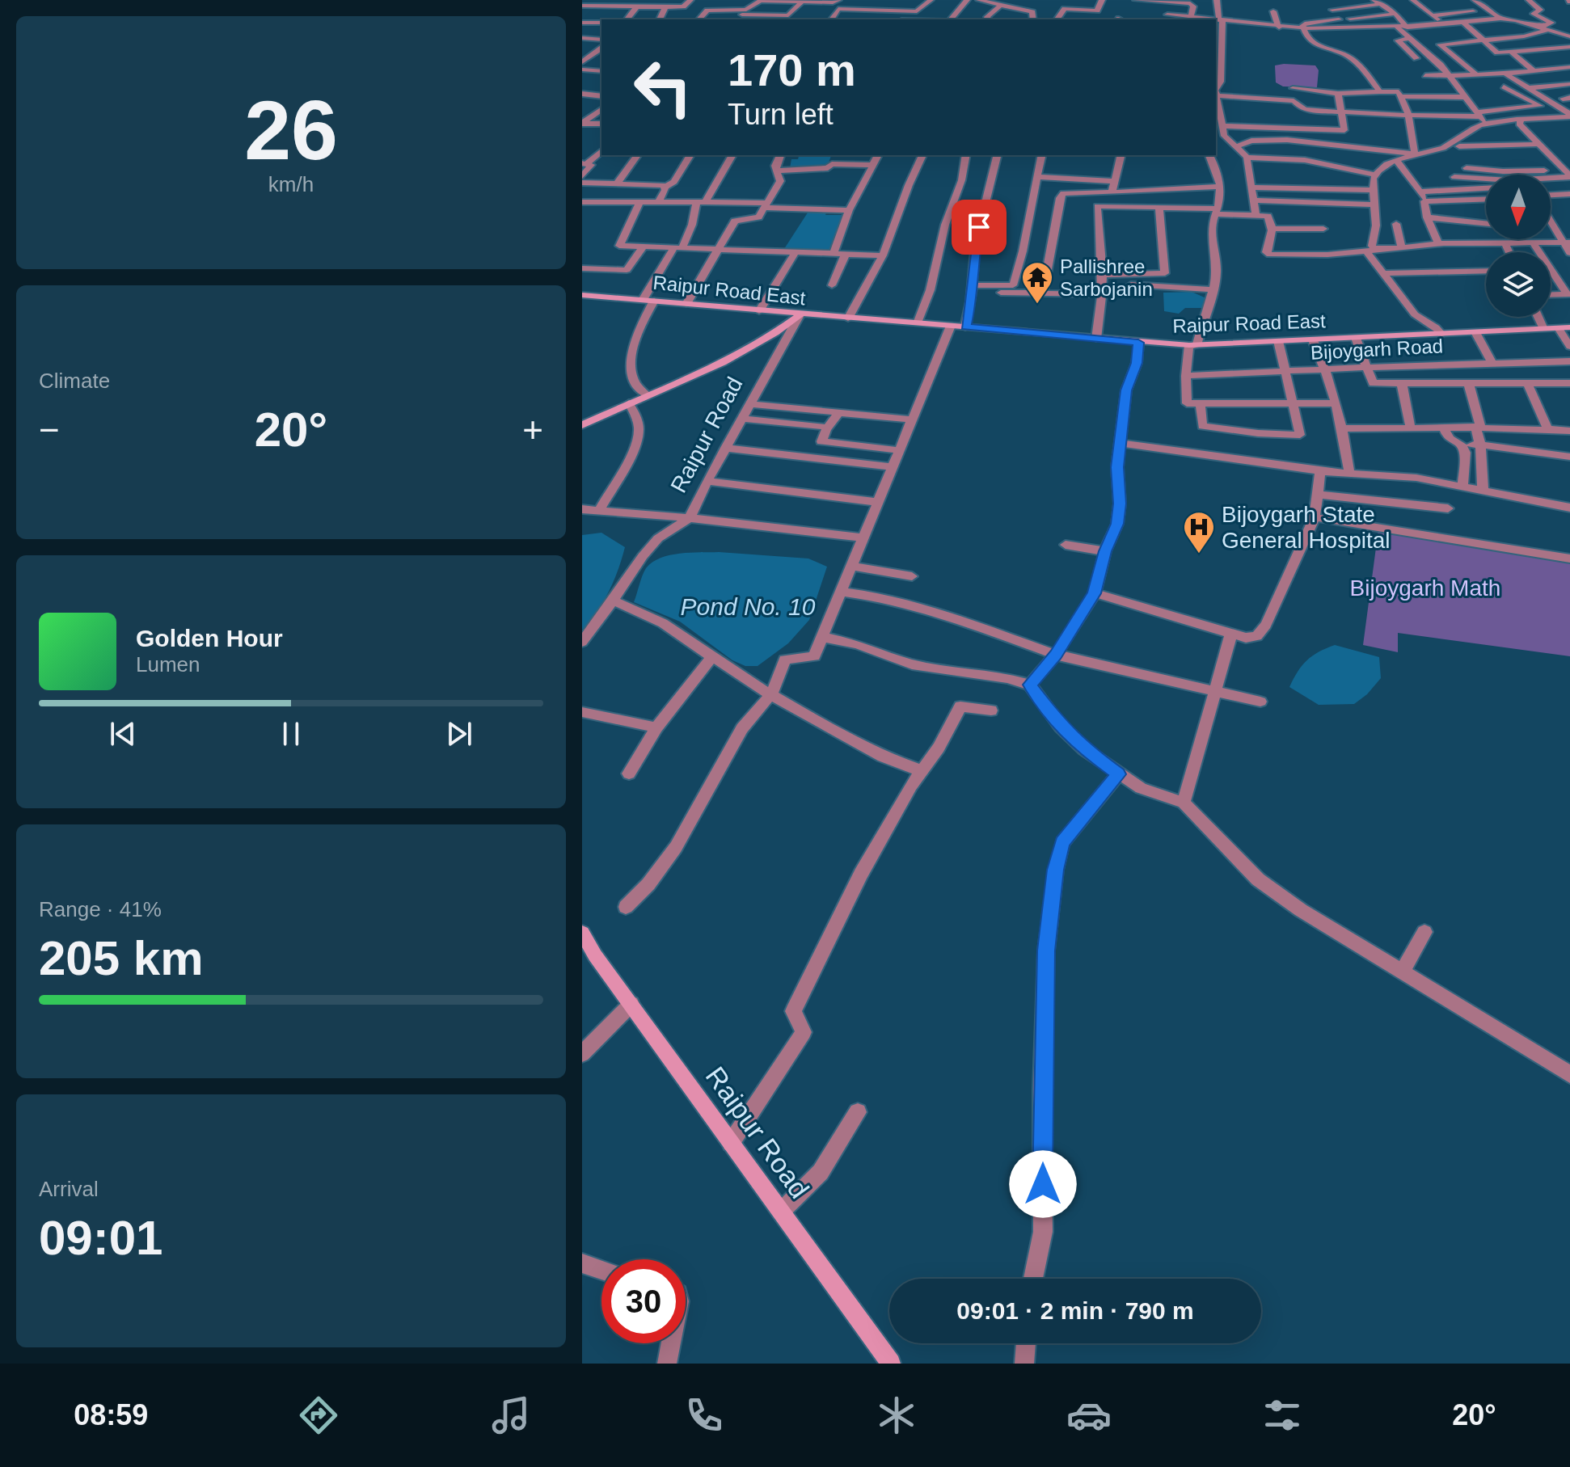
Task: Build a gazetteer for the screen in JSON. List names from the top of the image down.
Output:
{
  "streets": {
    "street": ["Raipur Road East", "Bijoygarh Road", "Raipur Road"]
  },
  "crossings": [
    ["Raipur Road East", "Raipur Road"]
  ],
  "water": ["Pond No. 10"],
  "parks": ["Bijoygarh Math"],
  "places": {
    "temple": ["Pallishree Sarbojanin"],
    "hospital": ["Bijoygarh State General Hospital"]
  },
  "north": "bottom",
  "page": {
    "tile": [
      ["26", "km/h"],
      "Climate",
      ["Range · 41%", "205 km"],
      ["Arrival", "09:01"]
    ],
    "turn": ["170 m", "Turn left"],
    "heat": ["−", "20°", "+"],
    "song": ["Golden Hour", "Lumen"],
    "limit": "30",
    "trip": "09:01 · 2 min · 790 m",
    "tabs": ["08:59", "20°"]
  }
}
